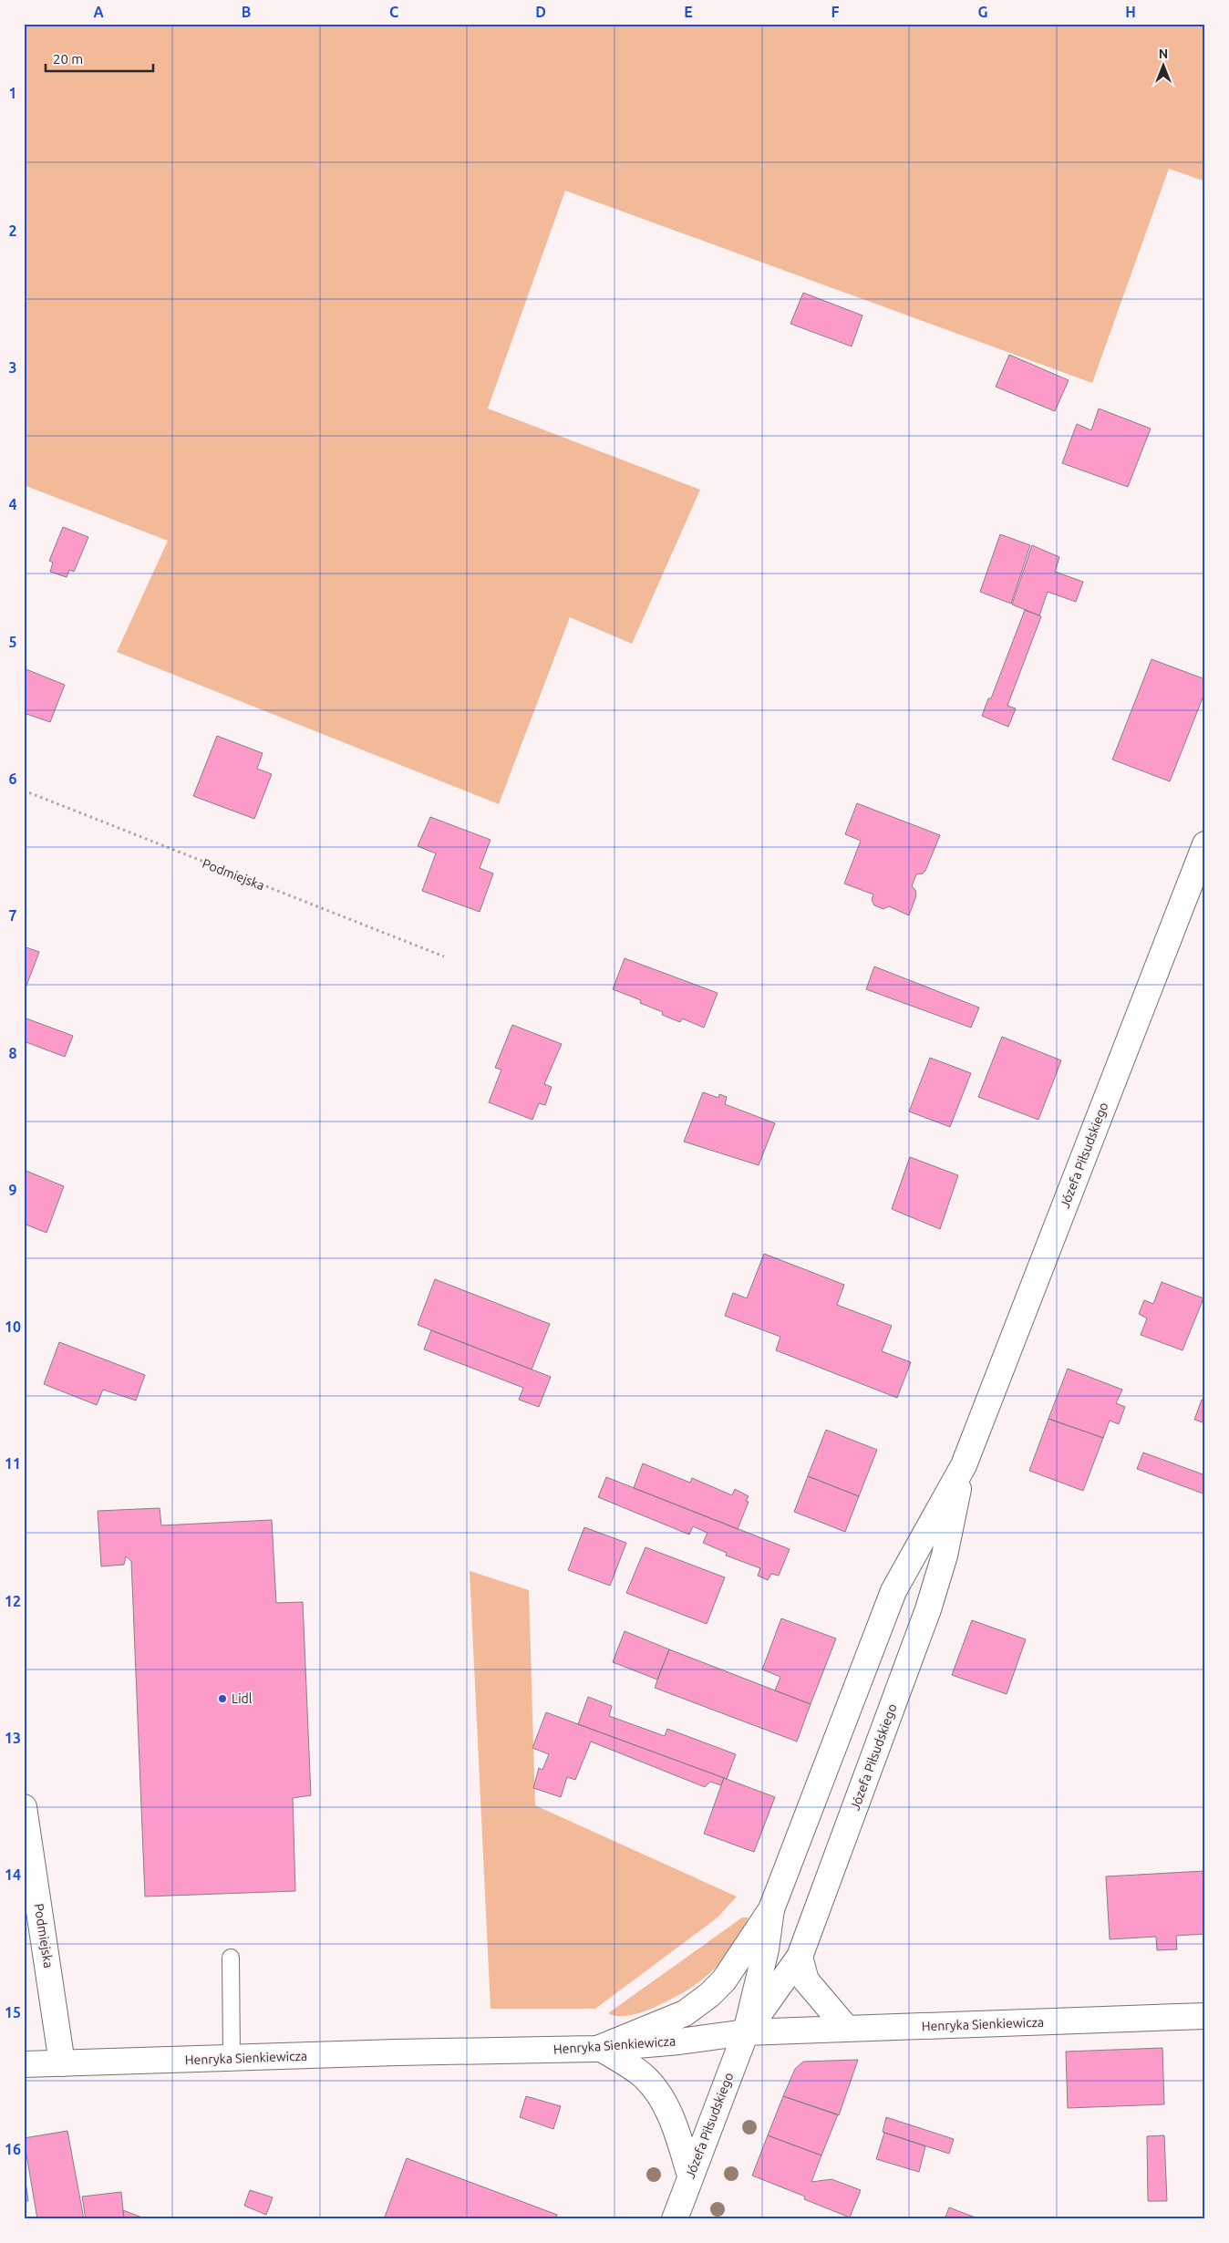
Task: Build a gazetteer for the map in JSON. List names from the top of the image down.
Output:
{
  "streets": {
    "main road": ["Podmiejska", "Józefa Piłsudskiego", "Henryka Sienkiewicza"]
  },
  "crossings": [
    ["Podmiejska", "Henryka Sienkiewicza"],
    ["Józefa Piłsudskiego", "Henryka Sienkiewicza"]
  ],
  "places": ["Lidl"],
  "scale_bar": "20 m",
  "north": "top",
  "grid": {
    "columns": [
      "A",
      "B",
      "C",
      "D",
      "E",
      "F",
      "G",
      "H"
    ],
    "rows": [
      "1",
      "2",
      "3",
      "4",
      "5",
      "6",
      "7",
      "8",
      "9",
      "10",
      "11",
      "12",
      "13",
      "14",
      "15",
      "16"
    ]
  }
}
